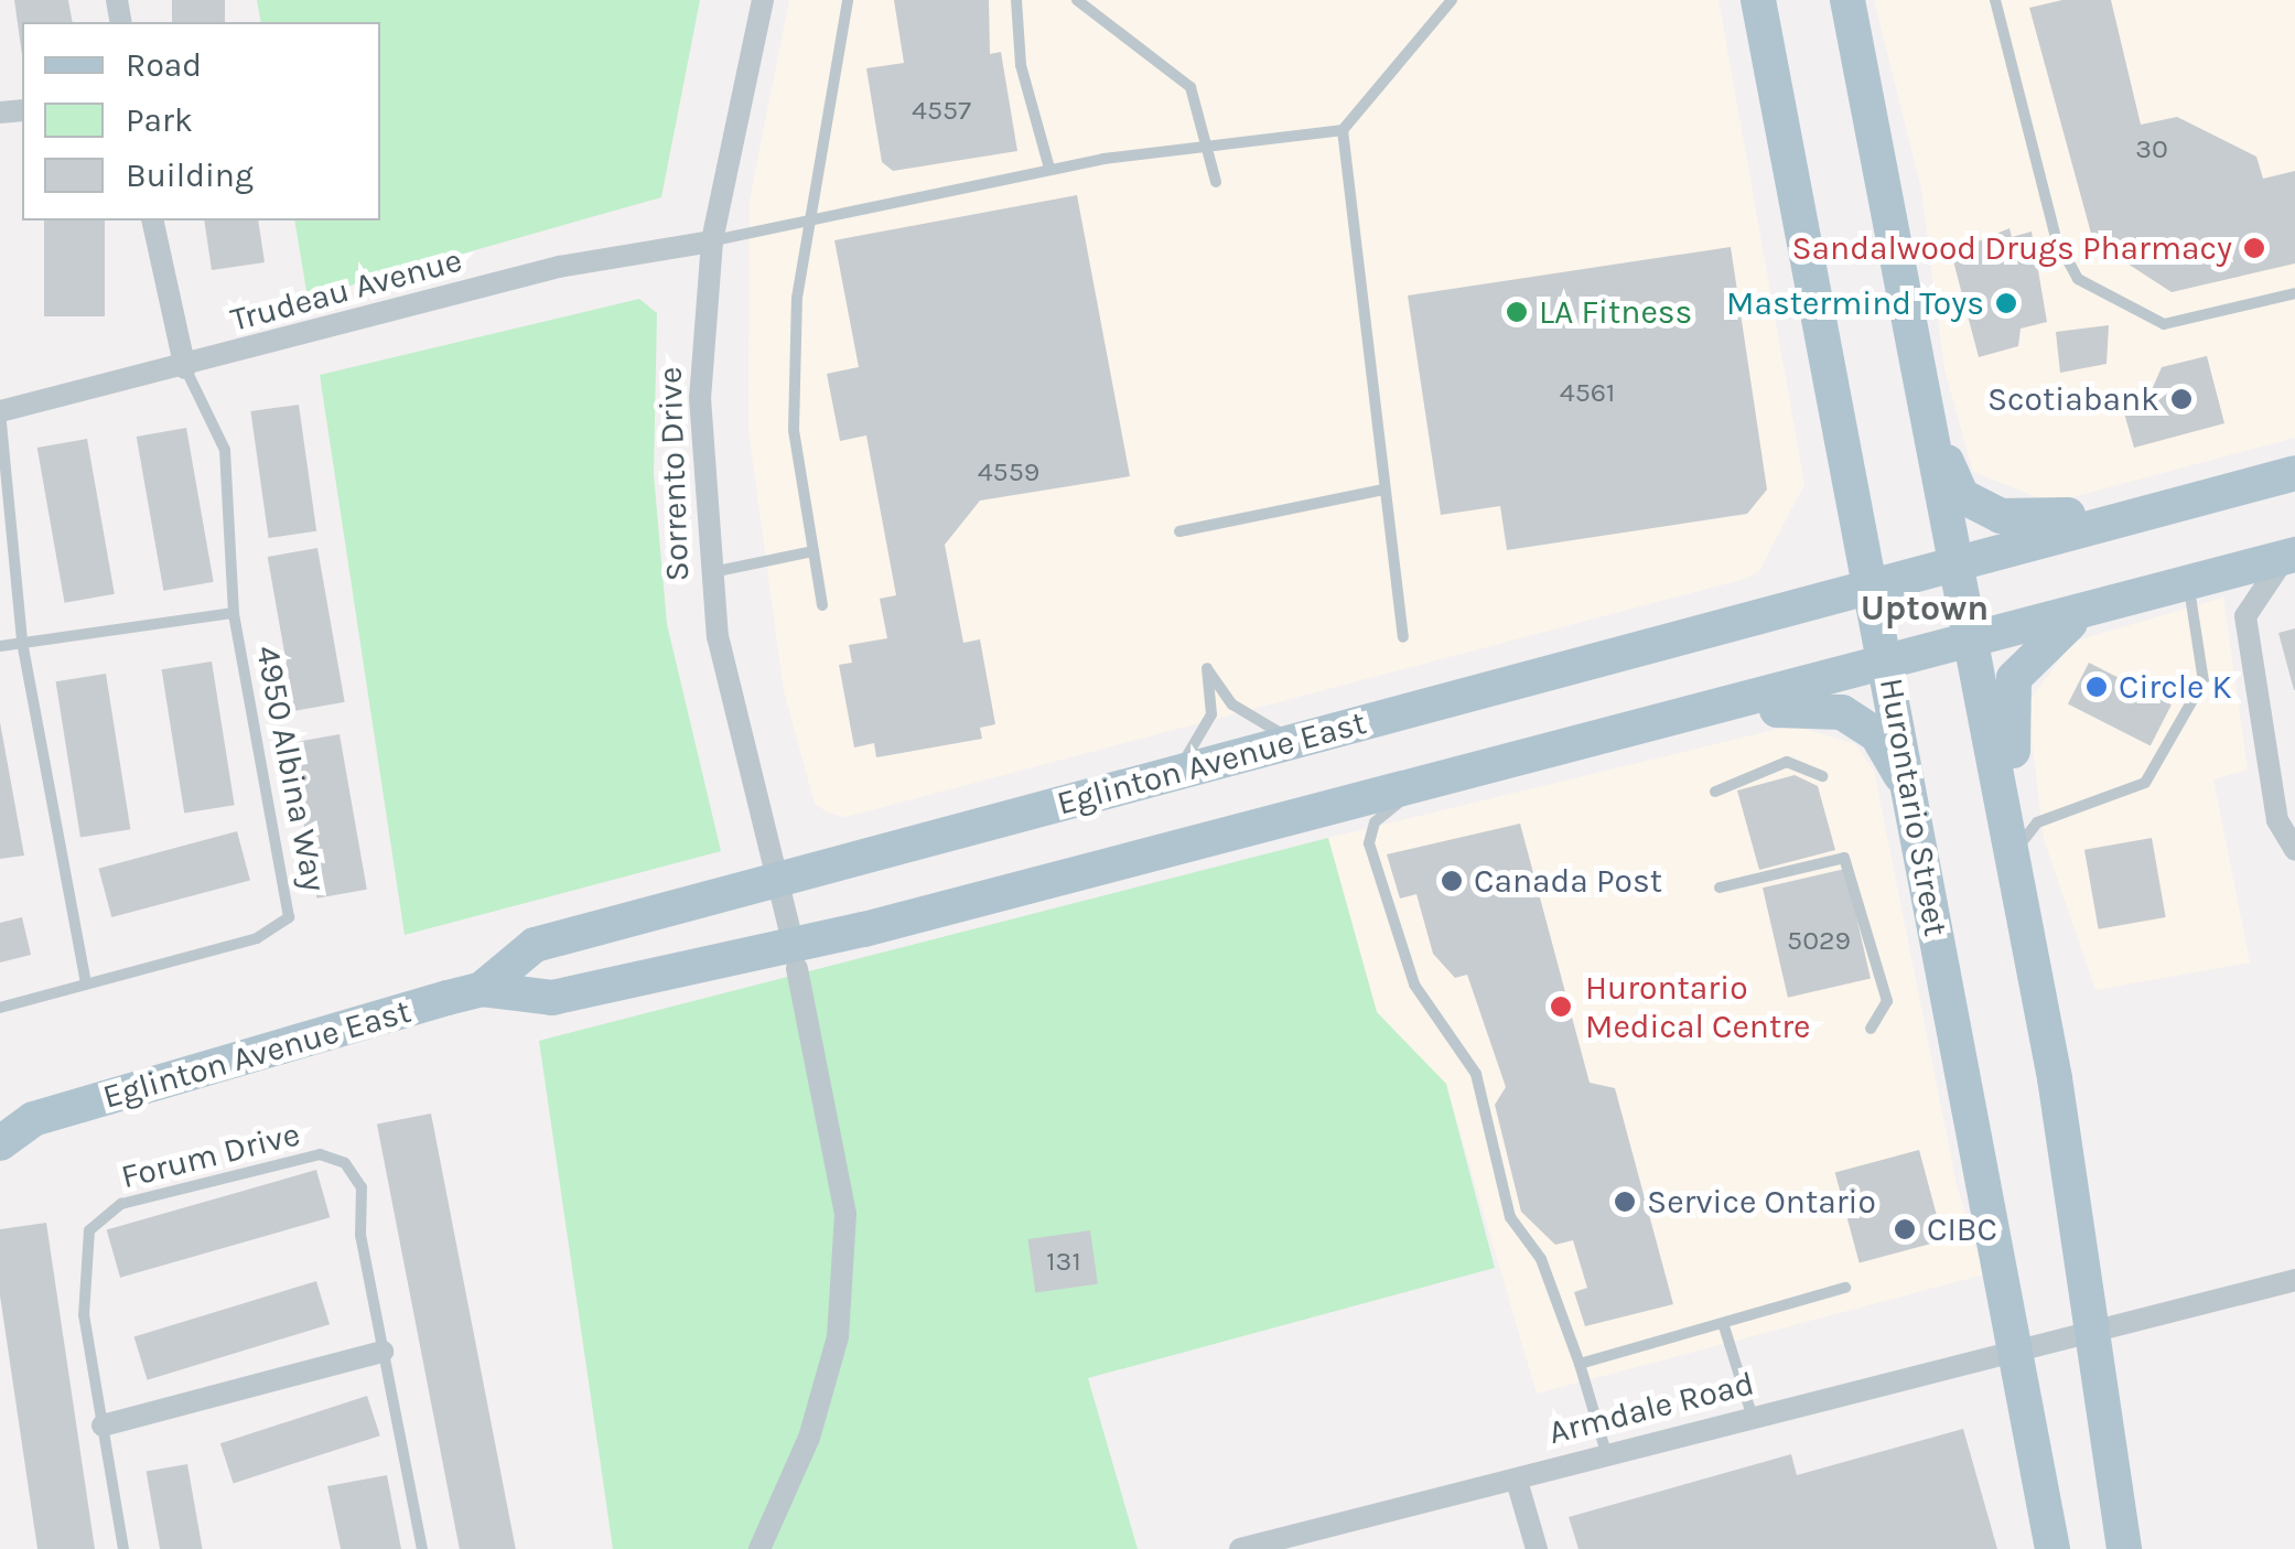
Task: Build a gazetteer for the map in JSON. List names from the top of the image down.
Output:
{
  "streets": {
    "main road": ["Eglinton Avenue East", "Hurontario Street"],
    "street": ["Trudeau Avenue", "Sorrento Drive", "Armdale Road"],
    "lane": ["4950 Albina Way", "Forum Drive"]
  },
  "crossings": [
    ["Trudeau Avenue", "Sorrento Drive"],
    ["Trudeau Avenue", "4950 Albina Way"],
    ["Sorrento Drive", "Eglinton Avenue East"],
    ["Eglinton Avenue East", "Hurontario Street"],
    ["Hurontario Street", "Armdale Road"]
  ],
  "districts": ["Uptown"],
  "places": [
    "Sandalwood Drugs Pharmacy",
    "Mastermind Toys",
    "LA Fitness",
    "Scotiabank",
    "Circle K",
    "Canada Post",
    "Hurontario Medical Centre",
    "Service Ontario",
    "CIBC"
  ],
  "house_numbers": [
    "4557",
    "30",
    "4561",
    "4559",
    "5029",
    "131"
  ],
  "legend": ["Road", "Park", "Building"]
}
